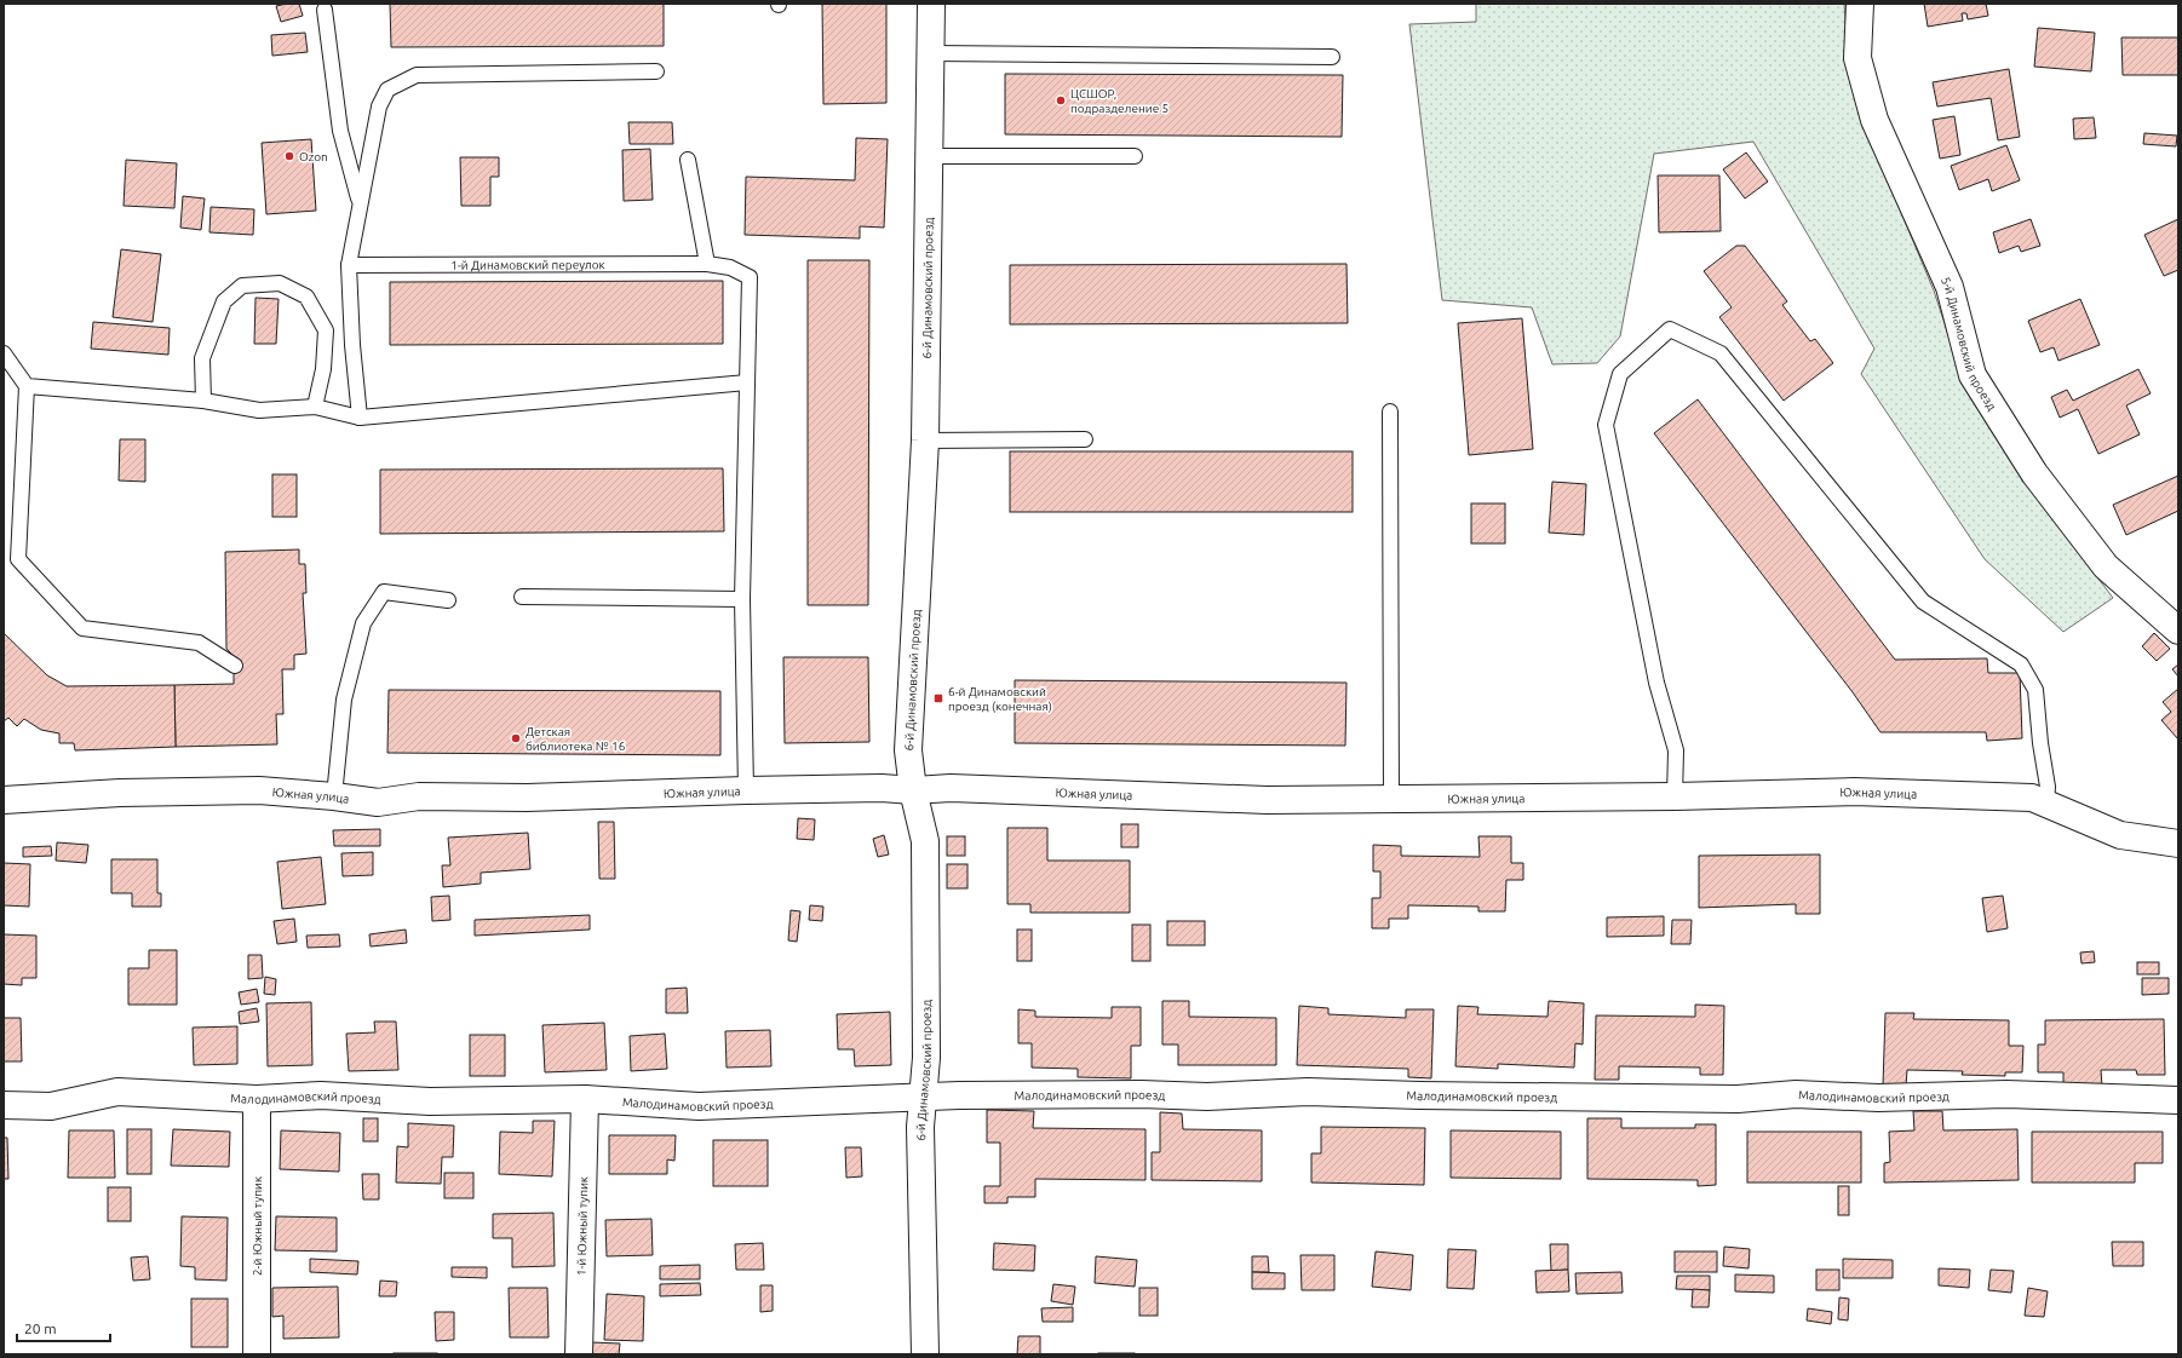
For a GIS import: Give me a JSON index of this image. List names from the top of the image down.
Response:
{
  "streets": {
    "street": [
      "6-й Динамовский проезд",
      "5-й Динамовский проезд",
      "Южная улица",
      "Малодинамовский проезд",
      "2-й Южный тупик",
      "1-й Южный тупик"
    ],
    "lane": ["1-й Динамовский переулок"]
  },
  "crossings": [
    ["6-й Динамовский проезд", "Южная улица"],
    ["6-й Динамовский проезд", "Малодинамовский проезд"],
    ["Малодинамовский проезд", "2-й Южный тупик"],
    ["Малодинамовский проезд", "1-й Южный тупик"]
  ],
  "places": {
    "other": ["ЦСШОР, подразделение 5", "Ozon", "Детская библиотека № 16"],
    "transit": ["6-й Динамовский проезд (конечная)"]
  },
  "scale_bar": "20 m"
}
